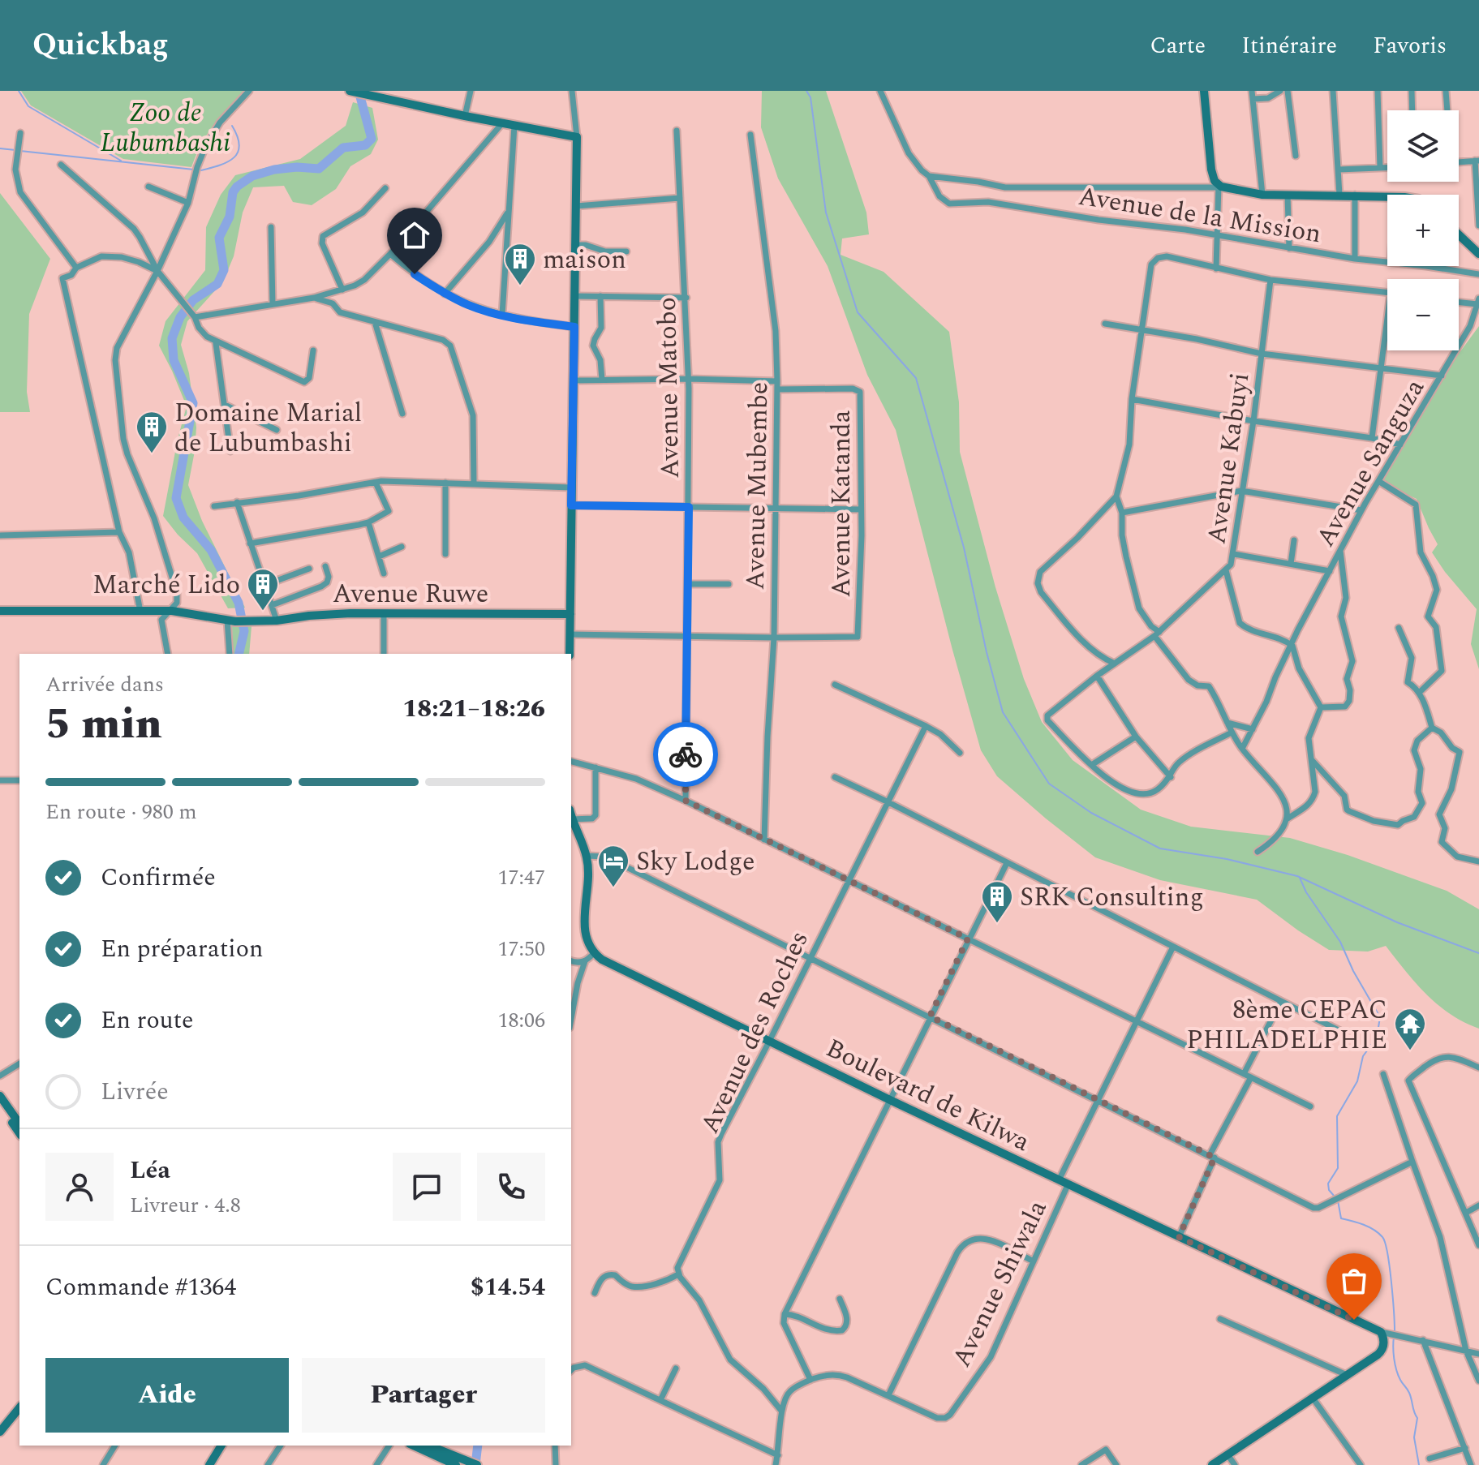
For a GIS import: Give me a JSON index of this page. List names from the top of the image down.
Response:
{
  "streets": {
    "street": [
      "Avenue de la Mission",
      "Avenue Matobo",
      "Avenue Kabuyi",
      "Avenue Sanguza",
      "Avenue Mubembe",
      "Avenue Katanda",
      "Avenue Ruwe",
      "Avenue des Roches",
      "Boulevard de Kilwa",
      "Avenue Shiwala"
    ]
  },
  "crossings": [
    ["Avenue Mubembe", "Avenue Katanda"],
    ["Avenue des Roches", "Boulevard de Kilwa"],
    ["Boulevard de Kilwa", "Avenue Shiwala"]
  ],
  "parks": ["Zoo de Lubumbashi"],
  "places": {
    "building": [
      "maison",
      "Domaine Marial de Lubumbashi",
      "Marché Lido",
      "SRK Consulting"
    ],
    "hotel": ["Sky Lodge"],
    "temple": ["8ème CEPAC PHILADELPHIE"]
  },
  "page": {
    "header": "Quickbag",
    "nav": ["Carte", "Itinéraire", "Favoris"],
    "map_buttons": ["+", "−"],
    "heading": ["5 min", "Arrivée dans", "18:21–18:26"],
    "panel": [
      "Léa",
      "Livreur · 4.8",
      "Commande #1364",
      "$14.54"
    ],
    "bar": "En route · 980 m",
    "list": [
      ["Confirmée", "17:47"],
      ["En préparation", "17:50"],
      ["En route", "18:06"],
      "Livrée"
    ],
    "buttons": ["Aide", "Partager"]
  }
}
